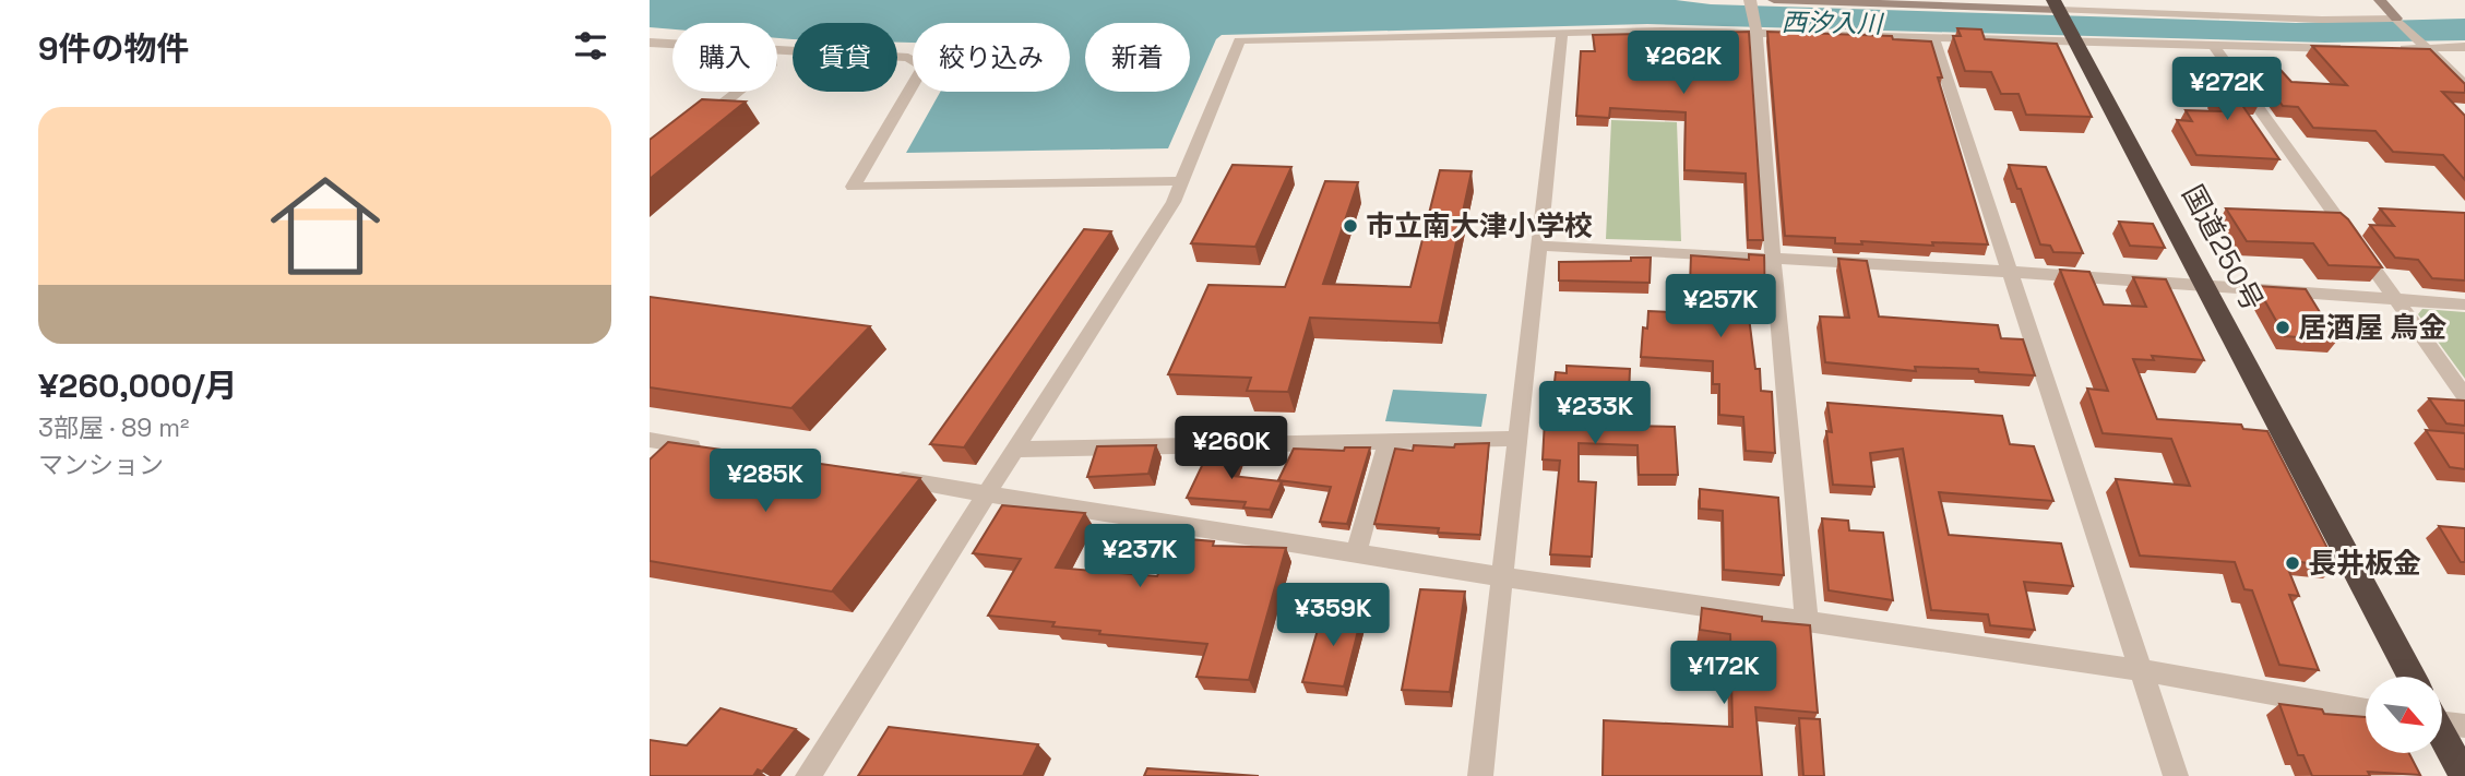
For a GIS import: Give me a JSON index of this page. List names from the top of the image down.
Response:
{
  "streets": {
    "highway": ["国道250号"]
  },
  "water": ["西汐入川"],
  "places": ["市立南大津小学校", "居酒屋 鳥金", "長井板金"],
  "north": "bottom right",
  "page": {
    "heading": "9件の物件",
    "chip": [
      "購入",
      "賃貸",
      "絞り込み",
      "新着"
    ],
    "price": [
      "¥262K",
      "¥272K",
      "¥257K",
      "¥233K",
      "¥260K",
      "¥285K",
      "¥237K",
      "¥359K",
      "¥172K"
    ],
    "list": [
      {
        "name": "¥260,000/月",
        "note": "3部屋 · 89 m² · マンション"
      }
    ]
  }
}
